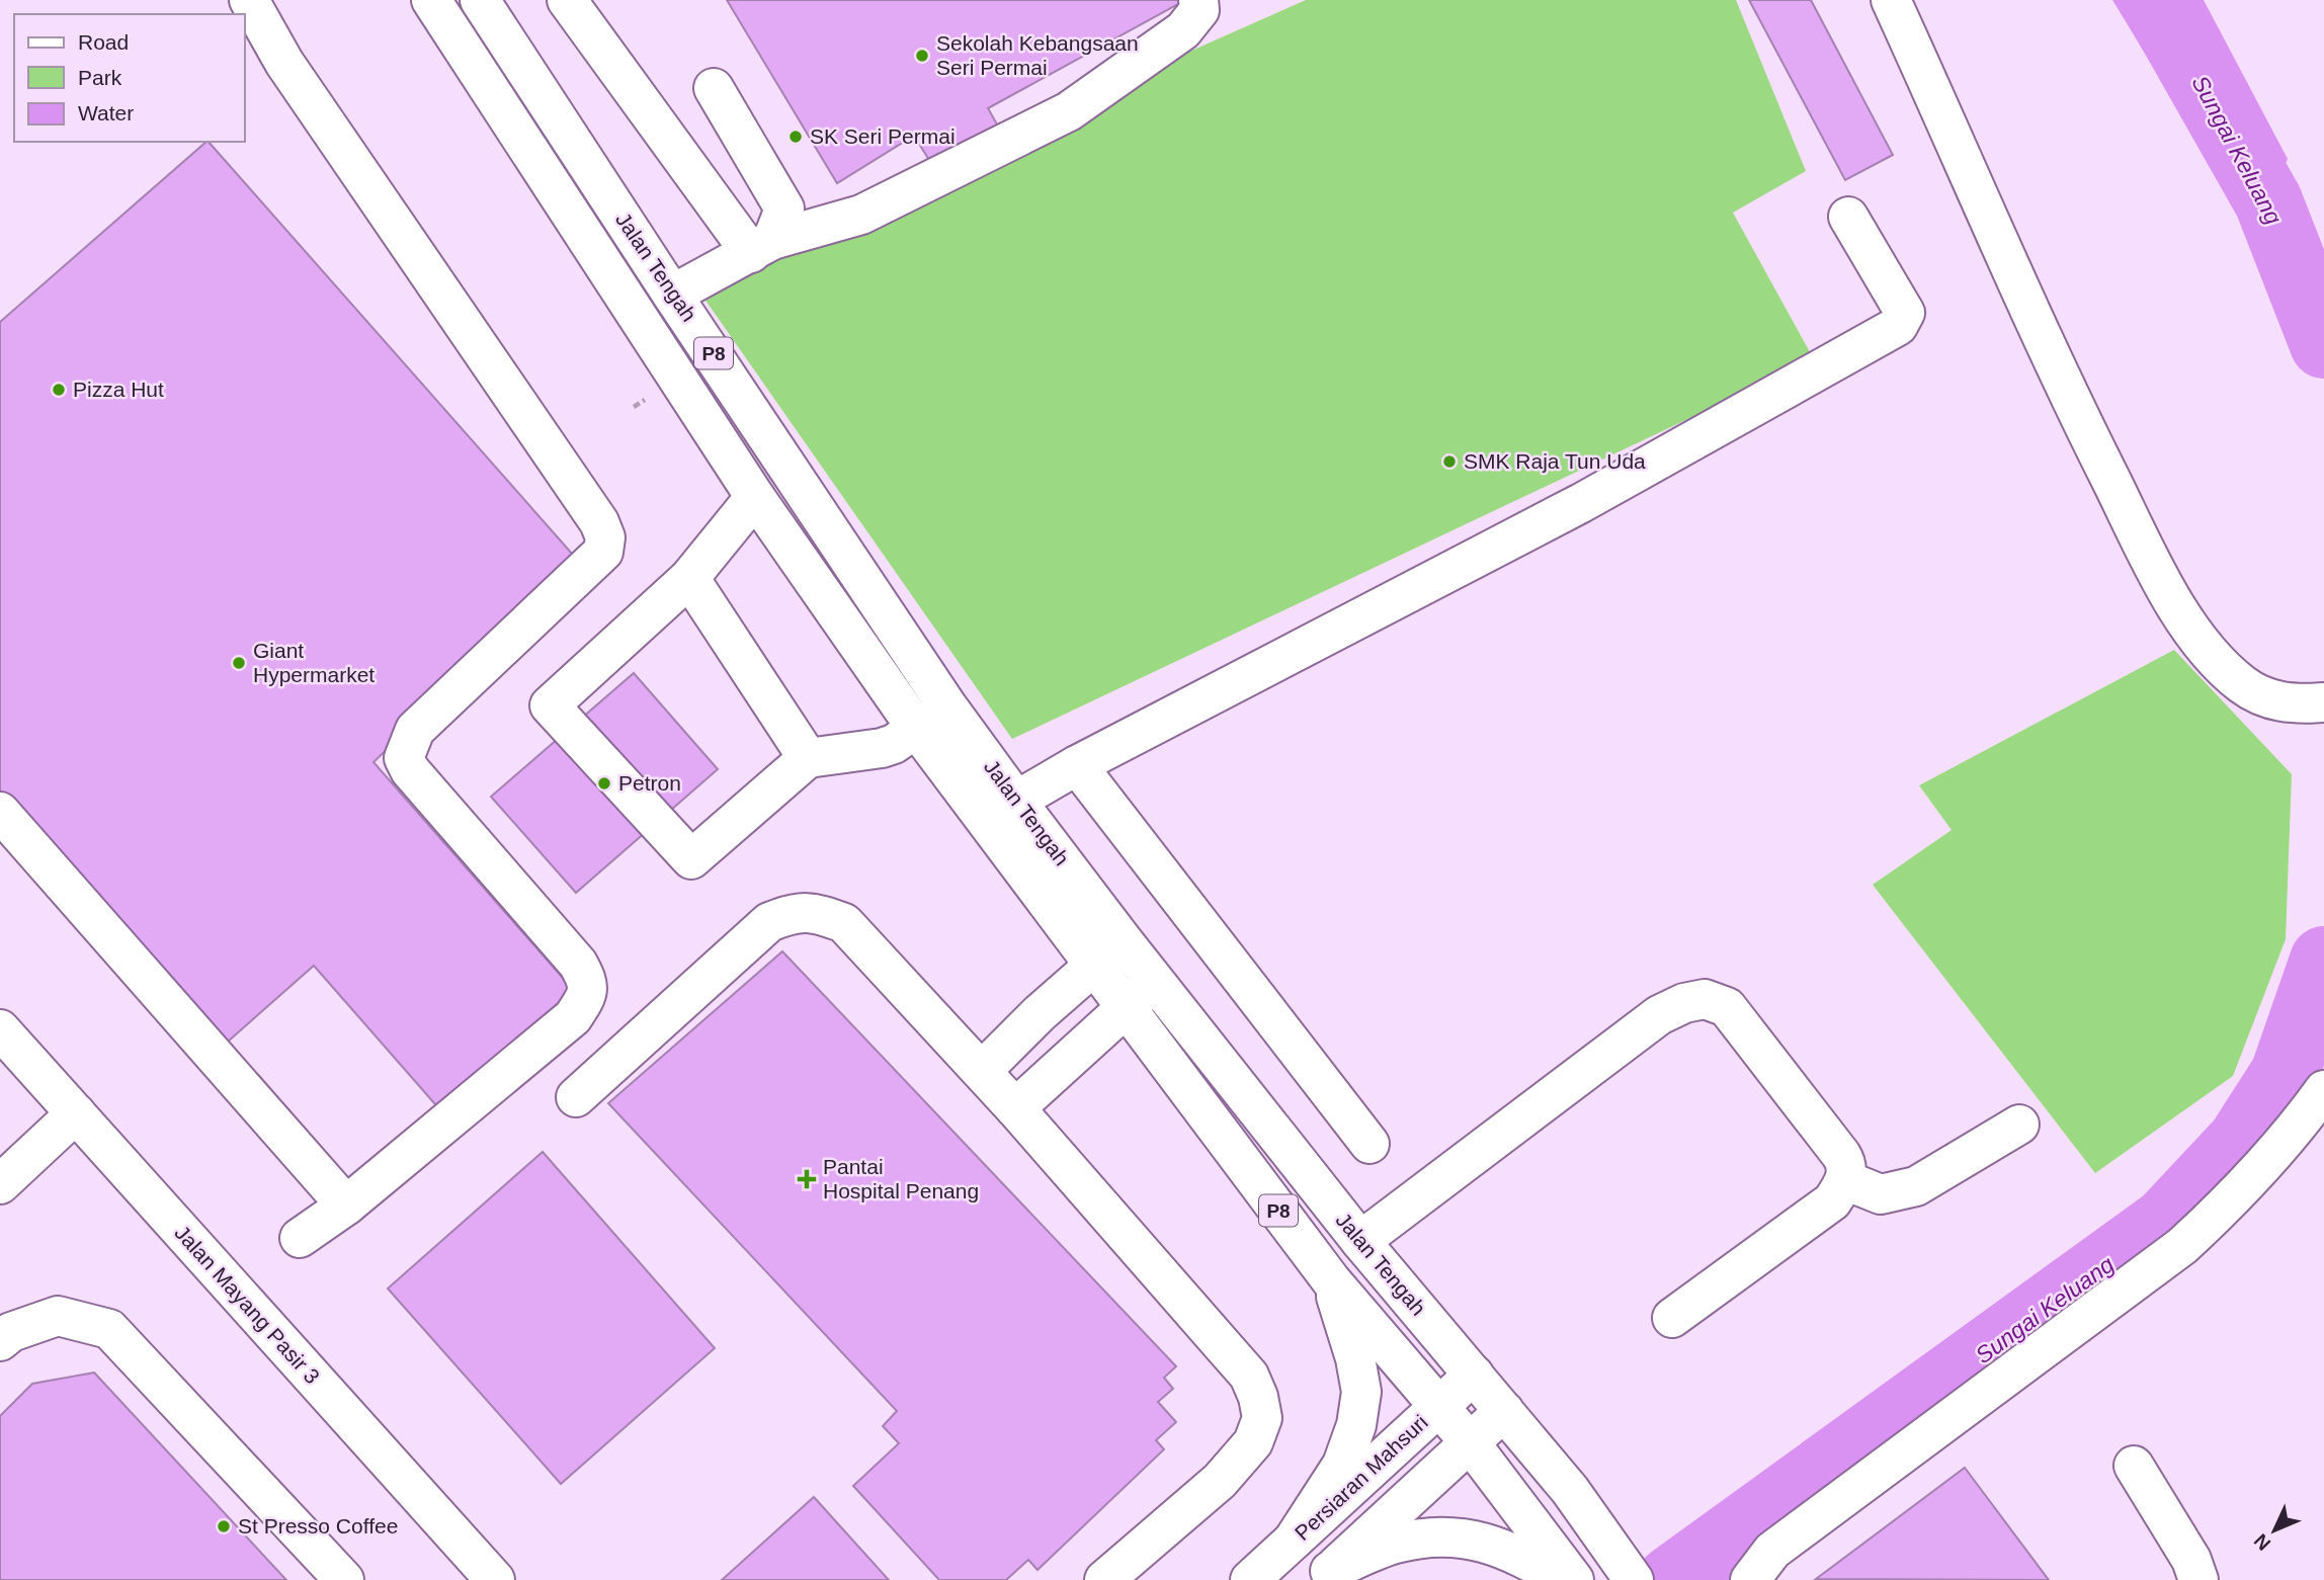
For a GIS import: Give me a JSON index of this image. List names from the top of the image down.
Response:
{
  "streets": {
    "main road": [
      "Jalan Tengah",
      "P8",
      "Jalan Mayang Pasir 3",
      "Persiaran Mahsuri"
    ]
  },
  "crossings": [
    ["Jalan Tengah", "Persiaran Mahsuri"]
  ],
  "water": ["Sungai Keluang"],
  "places": {
    "other": [
      "Sekolah Kebangsaan Seri Permai",
      "SK Seri Permai",
      "Pizza Hut",
      "SMK Raja Tun Uda",
      "Giant Hypermarket",
      "Petron",
      "St Presso Coffee"
    ],
    "health": ["Pantai Hospital Penang"]
  },
  "legend": ["Road", "Park", "Water"],
  "north": "bottom left"
}
